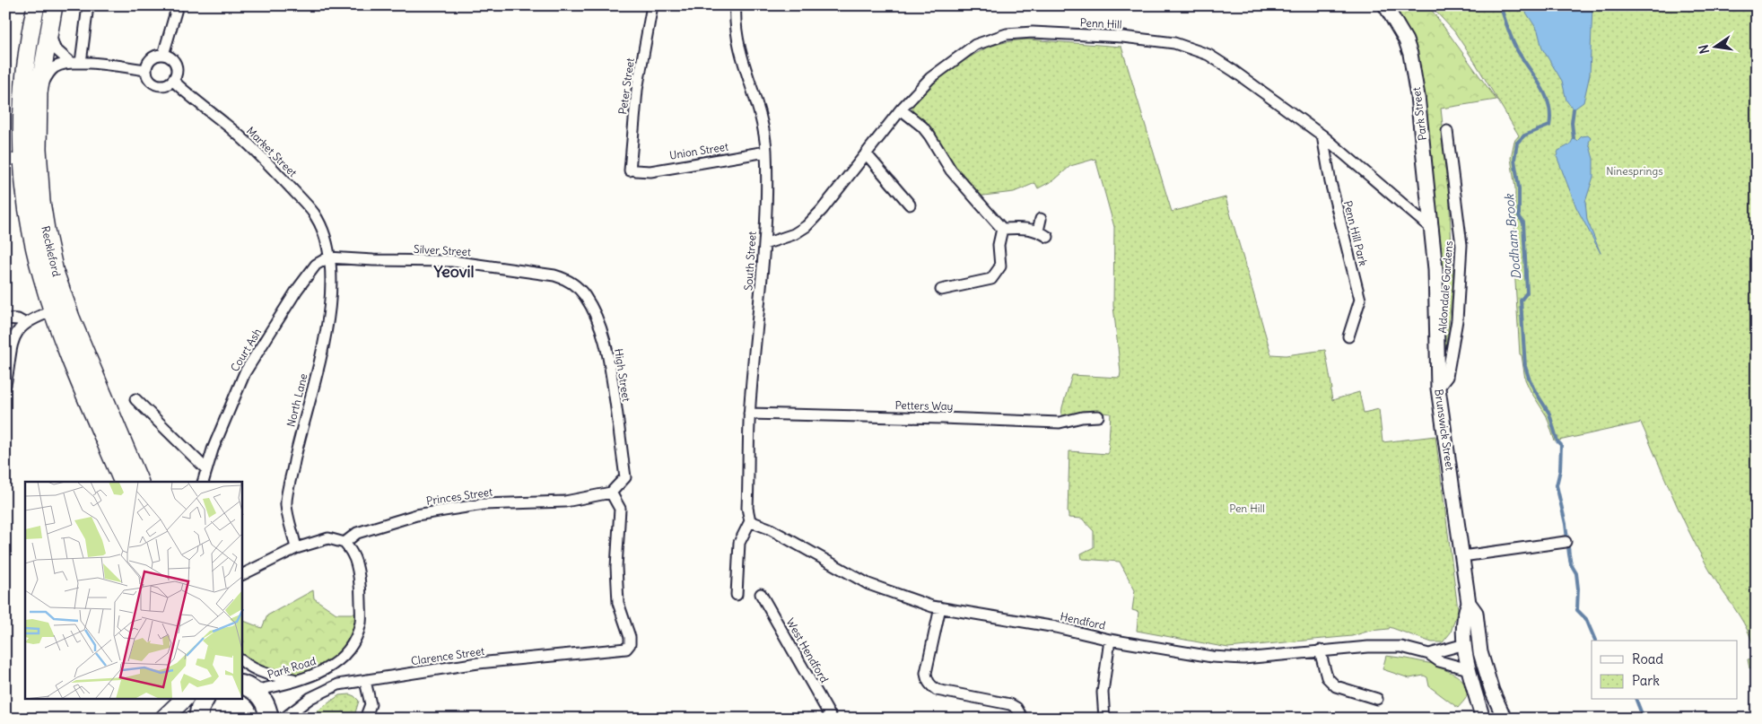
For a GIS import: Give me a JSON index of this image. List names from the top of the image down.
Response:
{
  "streets": {
    "main road": ["Reckleford"],
    "street": [
      "Penn Hill",
      "Peter Street",
      "Park Street",
      "Union Street",
      "Market Street",
      "Penn Hill Park",
      "Silver Street",
      "South Street",
      "Aldondale Gardens",
      "Court Ash",
      "High Street",
      "North Lane",
      "Petters Way",
      "Brunswick Street",
      "Princes Street",
      "Hendford",
      "West Hendford",
      "Clarence Street",
      "Park Road"
    ]
  },
  "crossings": [
    ["Penn Hill", "Park Street"],
    ["Penn Hill", "Penn Hill Park"],
    ["Penn Hill", "South Street"],
    ["Penn Hill", "Brunswick Street"],
    ["Peter Street", "Union Street"],
    ["Park Street", "Brunswick Street"],
    ["Union Street", "South Street"],
    ["Market Street", "Silver Street"],
    ["Market Street", "Court Ash"],
    ["Market Street", "North Lane"],
    ["Silver Street", "Court Ash"],
    ["Silver Street", "High Street"],
    ["Silver Street", "North Lane"],
    ["South Street", "Petters Way"],
    ["South Street", "Hendford"],
    ["Aldondale Gardens", "Brunswick Street"],
    ["Court Ash", "North Lane"],
    ["High Street", "Princes Street"],
    ["High Street", "Clarence Street"],
    ["Brunswick Street", "Hendford"],
    ["Princes Street", "Clarence Street"],
    ["Princes Street", "Park Road"]
  ],
  "districts": ["Yeovil"],
  "water": ["Dodham Brook"],
  "parks": ["Ninesprings", "Pen Hill"],
  "legend": ["Road", "Park"],
  "north": "left"
}
